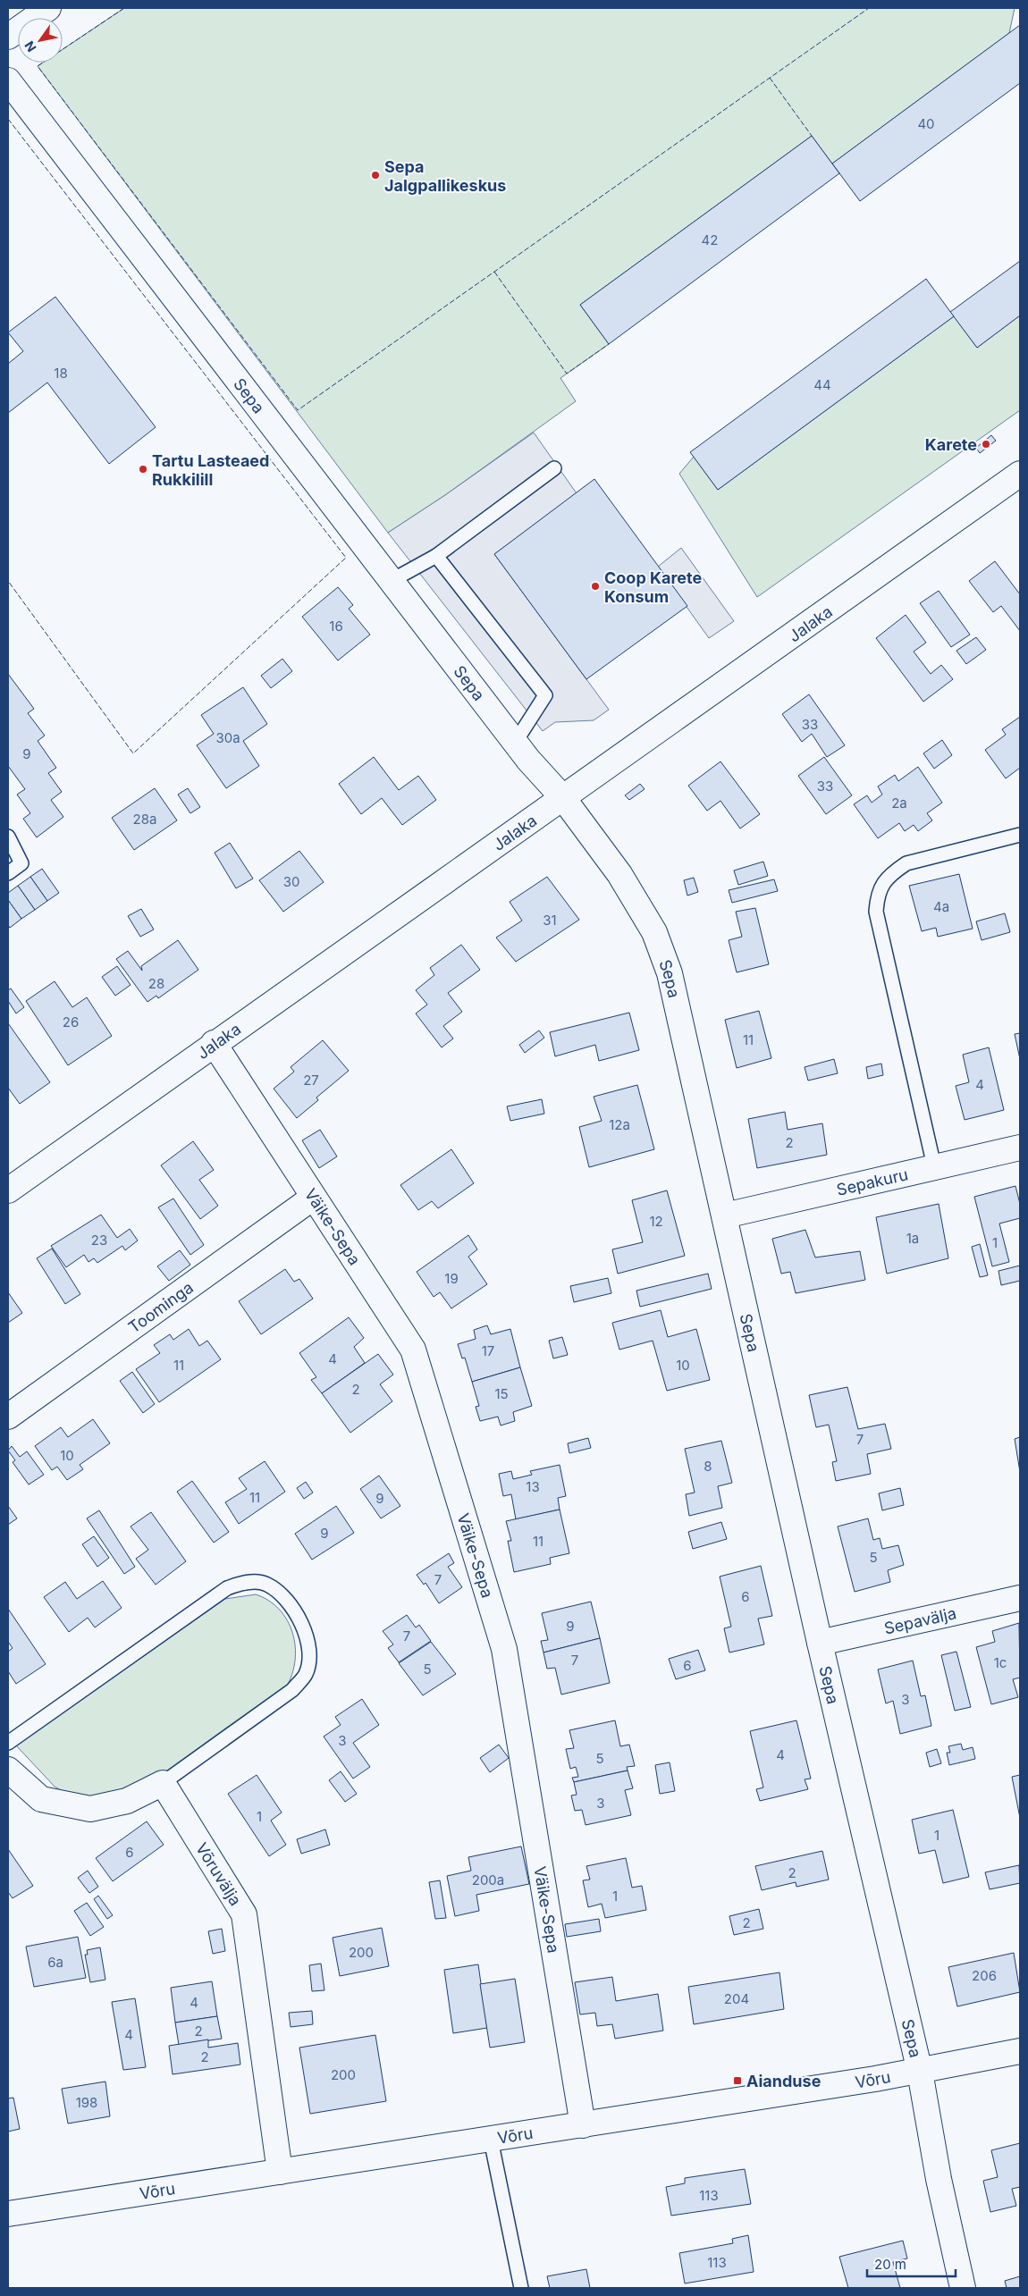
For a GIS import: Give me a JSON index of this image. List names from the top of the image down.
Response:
{
  "streets": {
    "street": [
      "Sepa",
      "Jalaka",
      "Sepakuru",
      "Väike-Sepa",
      "Toominga",
      "Sepavälja",
      "Võruvälja",
      "Võru"
    ]
  },
  "crossings": [
    ["Sepa", "Jalaka"],
    ["Sepa", "Sepakuru"],
    ["Sepa", "Sepavälja"],
    ["Sepa", "Võru"],
    ["Jalaka", "Väike-Sepa"],
    ["Väike-Sepa", "Toominga"],
    ["Väike-Sepa", "Võru"],
    ["Võruvälja", "Võru"]
  ],
  "places": {
    "other": [
      "Sepa Jalgpallikeskus",
      "Karete",
      "Tartu Lasteaed Rukkilill",
      "Coop Karete Konsum"
    ],
    "transit": ["Aianduse"]
  },
  "house_numbers": [
    "40",
    "42",
    "18",
    "44",
    "16",
    "33",
    "30a",
    "9",
    "33",
    "2a",
    "28a",
    "30",
    "4a",
    "31",
    "28",
    "26",
    "11",
    "27",
    "4",
    "12a",
    "2",
    "12",
    "1a",
    "23",
    "1",
    "19",
    "17",
    "4",
    "11",
    "10",
    "2",
    "15",
    "7",
    "10",
    "8",
    "13",
    "11",
    "9",
    "9",
    "11",
    "5",
    "7",
    "6",
    "9",
    "7",
    "7",
    "1c",
    "6",
    "5",
    "3",
    "3",
    "4",
    "5",
    "3",
    "1",
    "1",
    "6",
    "2",
    "200a",
    "1",
    "2",
    "200",
    "6a",
    "206",
    "204",
    "4",
    "2",
    "4",
    "2",
    "200",
    "198",
    "113",
    "113"
  ],
  "scale_bar": "20 m",
  "north": "bottom left"
}
